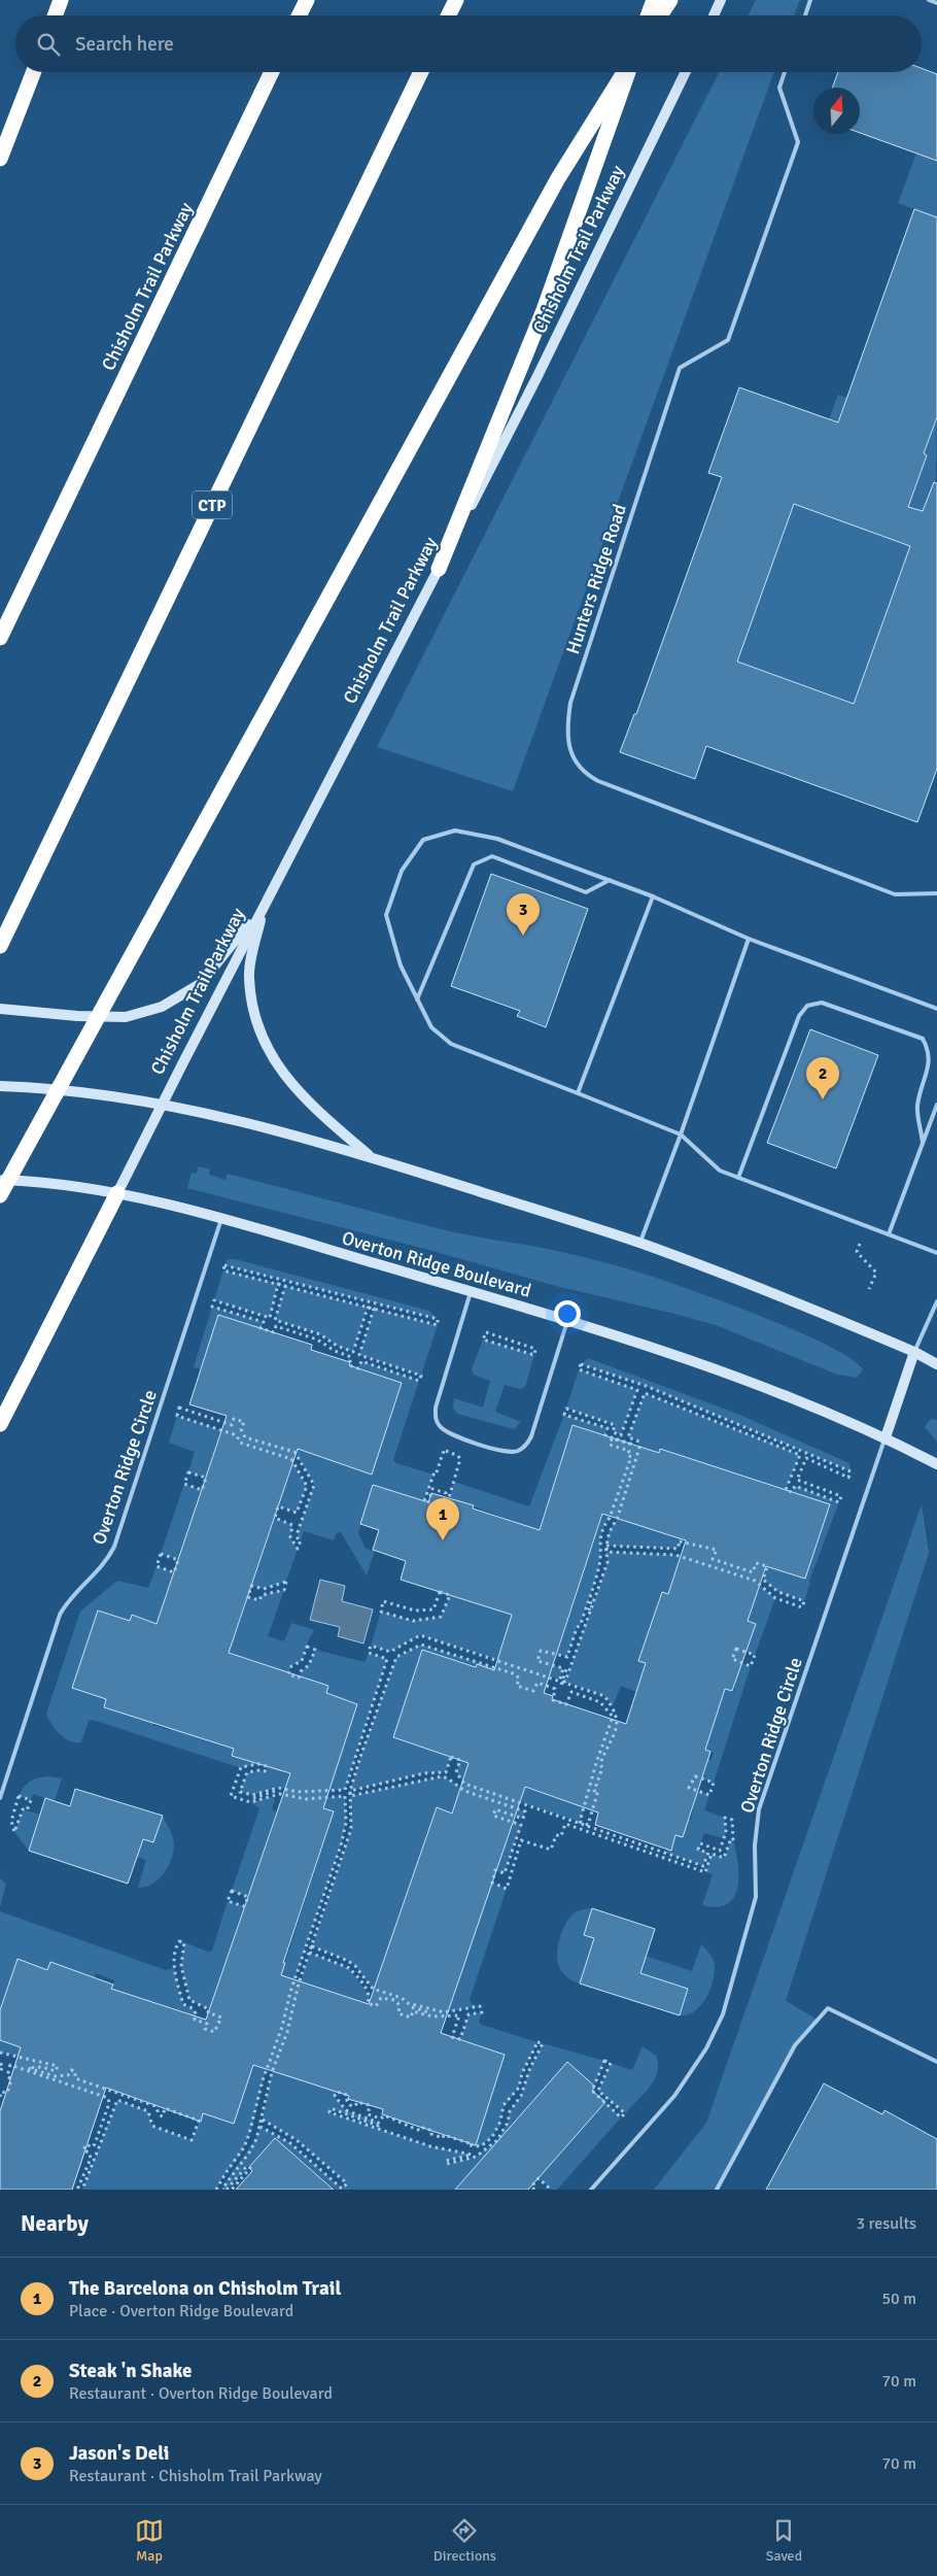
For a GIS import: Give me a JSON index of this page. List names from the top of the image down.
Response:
{
  "streets": {
    "highway": ["Chisholm Trail Parkway", "CTP"],
    "street": ["Overton Ridge Boulevard"],
    "lane": ["Hunters Ridge Road", "Overton Ridge Circle"]
  },
  "crossings": [
    ["Chisholm Trail Parkway", "Overton Ridge Boulevard"],
    ["Overton Ridge Boulevard", "Overton Ridge Circle"]
  ],
  "north": "top",
  "page": {
    "search": "Search here",
    "pins": ["3", "2", "1"],
    "heading": ["Nearby", "3 results"],
    "list": [
      {
        "mark": "1",
        "name": "The Barcelona on Chisholm Trail",
        "note": "Place · Overton Ridge Boulevard",
        "value": "50 m"
      },
      {
        "mark": "2",
        "name": "Steak 'n Shake",
        "note": "Restaurant · Overton Ridge Boulevard",
        "value": "70 m"
      },
      {
        "mark": "3",
        "name": "Jason's Deli",
        "note": "Restaurant · Chisholm Trail Parkway",
        "value": "70 m"
      }
    ],
    "nav": ["Map", "Directions", "Saved"]
  }
}
